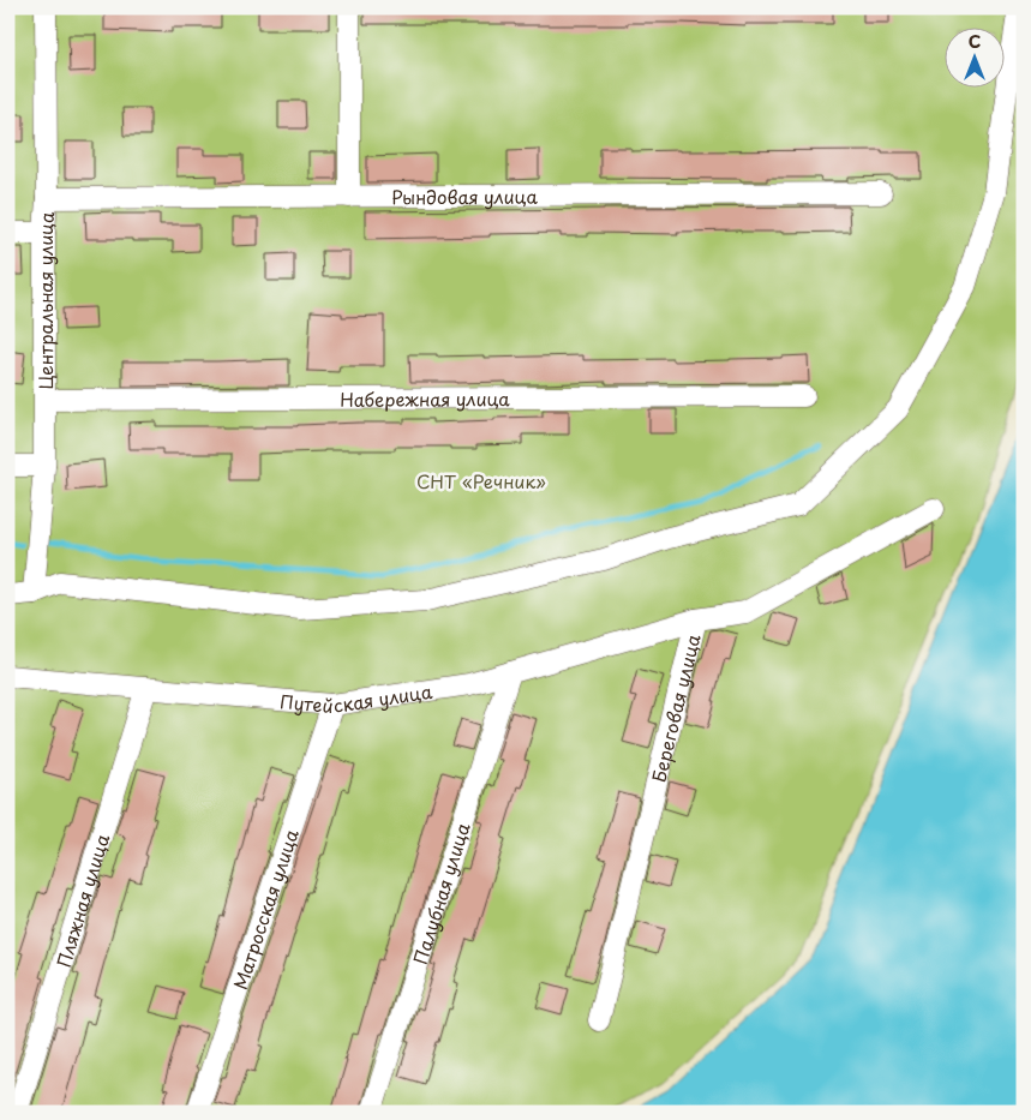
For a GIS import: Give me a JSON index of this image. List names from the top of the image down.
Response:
{
  "streets": {
    "street": [
      "Рындовая улица",
      "Центральная улица",
      "Набережная улица",
      "Путейская улица",
      "Береговая улица",
      "Палубная улица",
      "Пляжная улица",
      "Матросская улица"
    ]
  },
  "crossings": [
    ["Рындовая улица", "Центральная улица"],
    ["Центральная улица", "Набережная улица"],
    ["Путейская улица", "Береговая улица"],
    ["Путейская улица", "Палубная улица"],
    ["Путейская улица", "Пляжная улица"],
    ["Путейская улица", "Матросская улица"]
  ],
  "parks": ["СНТ «Речник»"],
  "north": "top"
}
